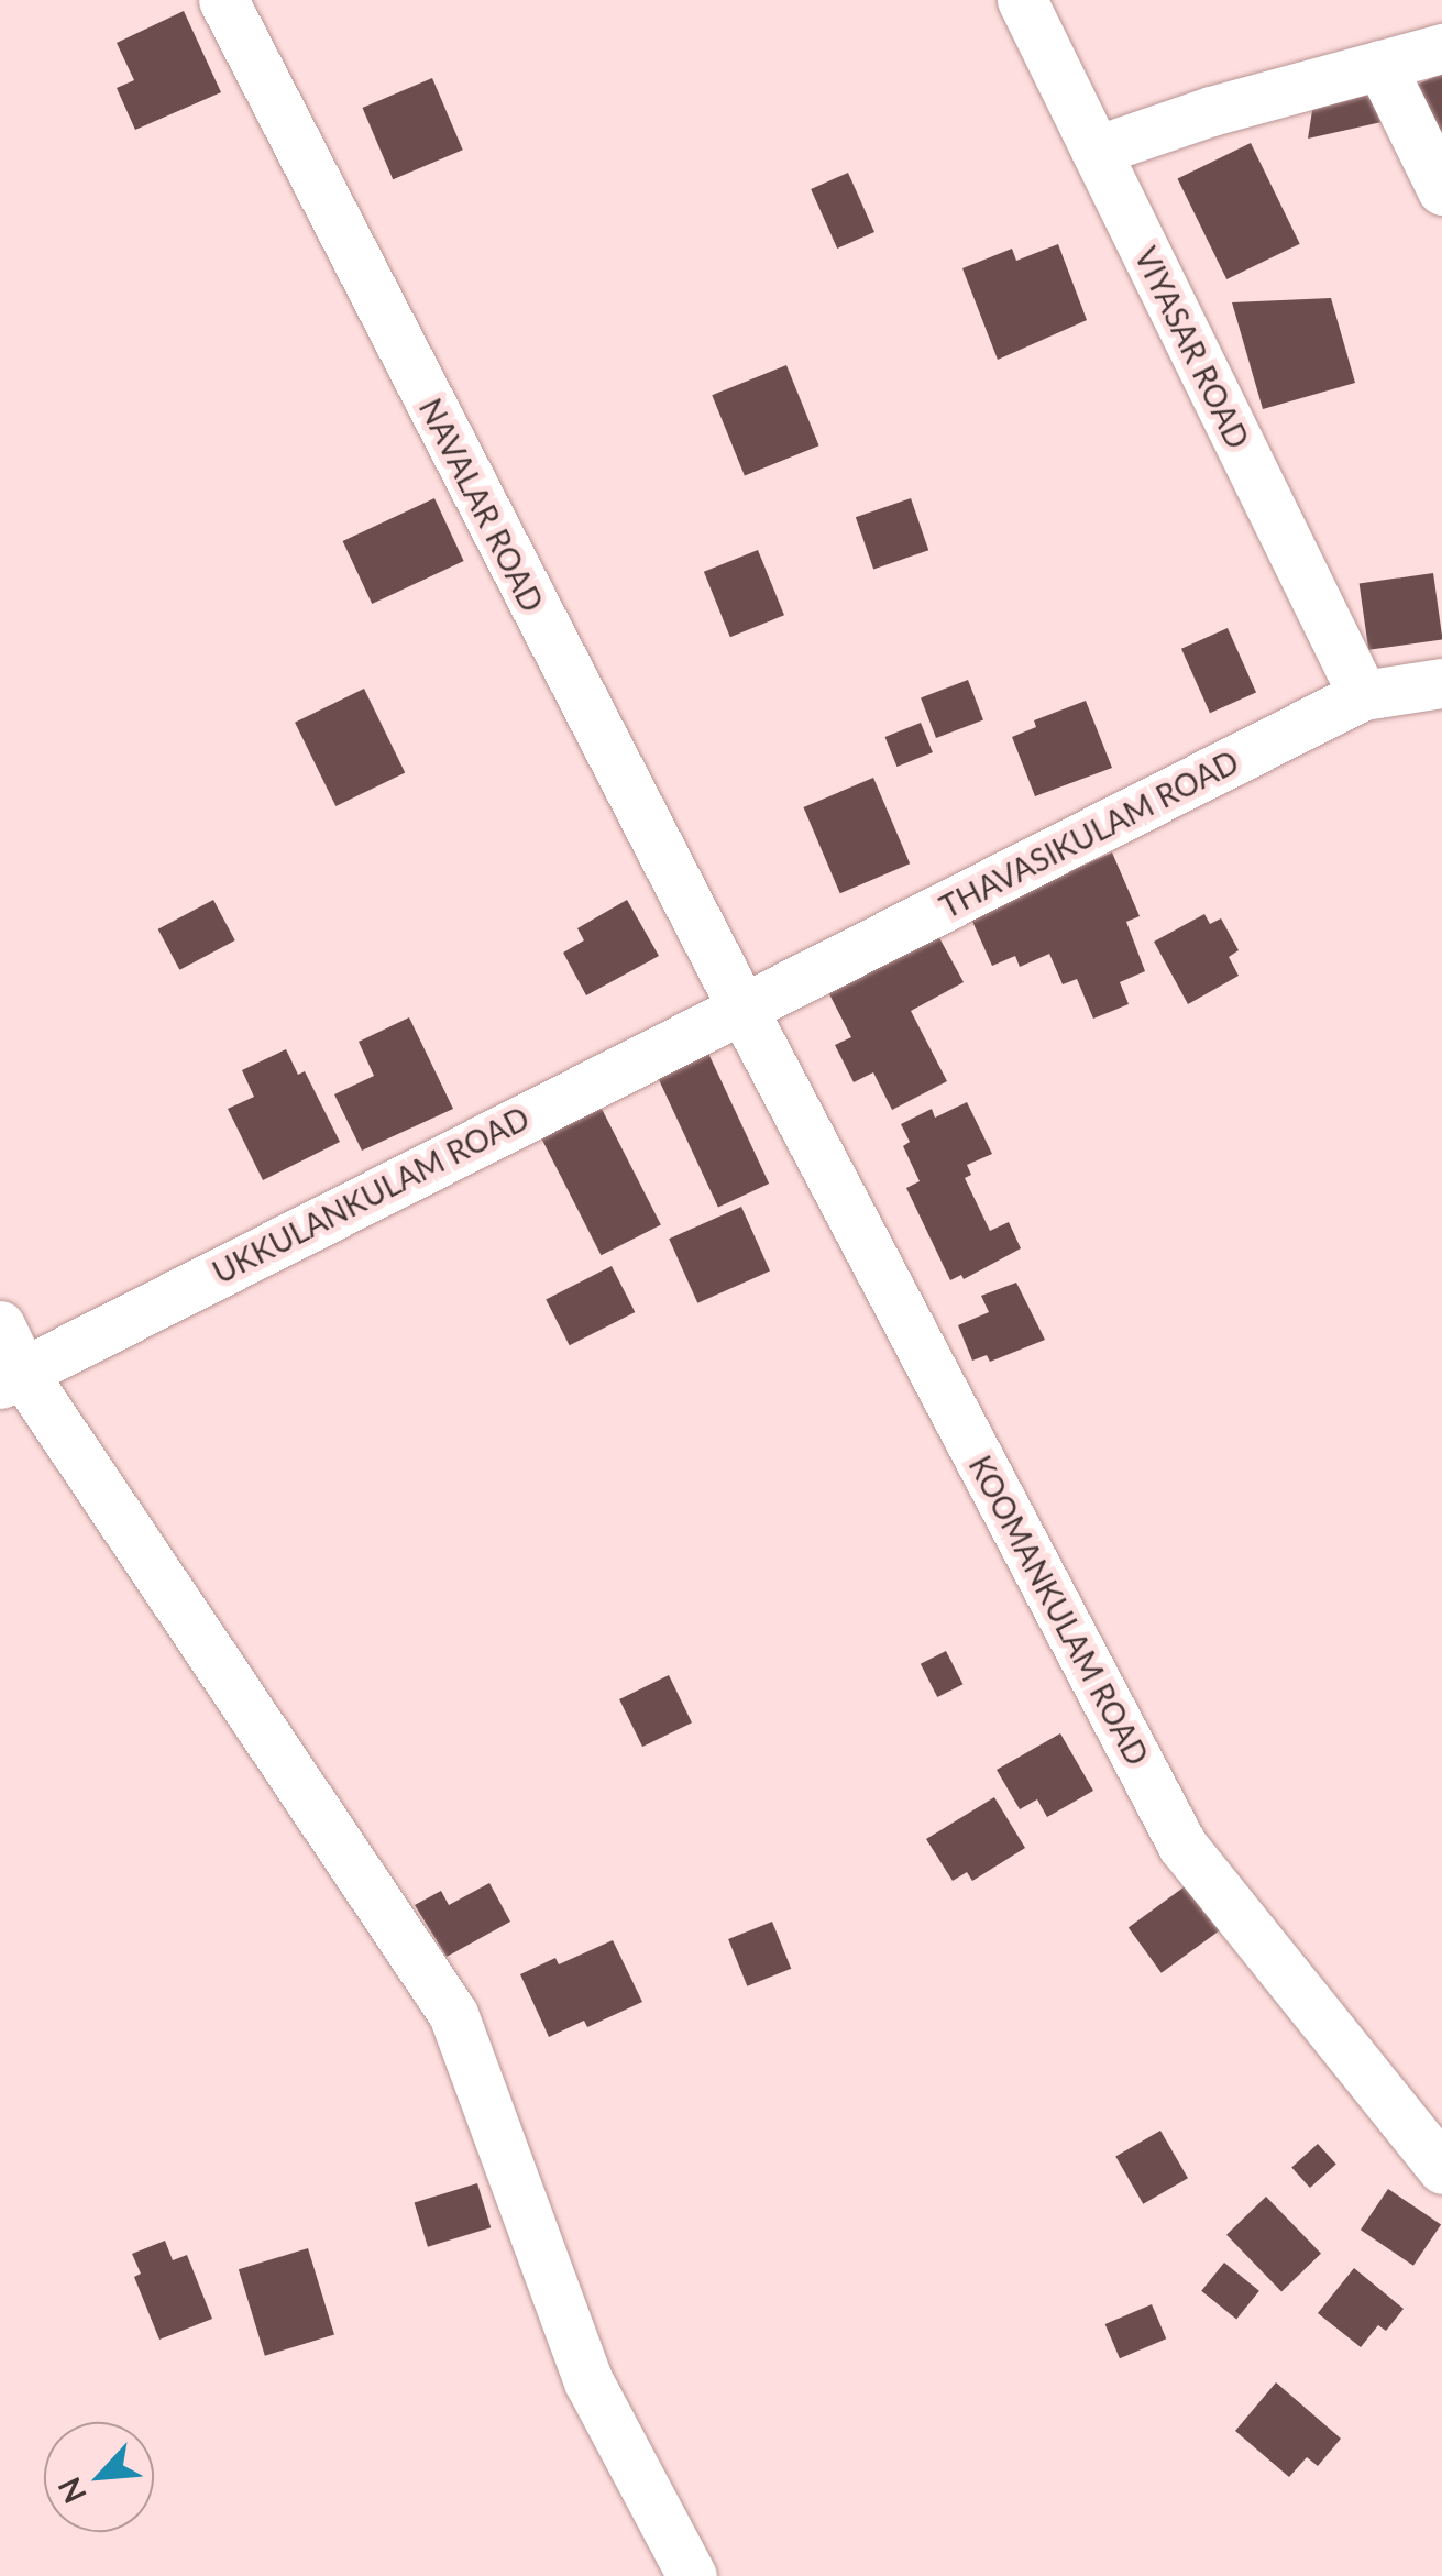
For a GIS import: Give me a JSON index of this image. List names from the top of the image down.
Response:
{
  "streets": {
    "street": [
      "VIYASAR ROAD",
      "NAVALAR ROAD",
      "THAVASIKULAM ROAD",
      "UKKULANKULAM ROAD",
      "KOOMANKULAM ROAD"
    ]
  },
  "crossings": [
    ["VIYASAR ROAD", "THAVASIKULAM ROAD"],
    ["NAVALAR ROAD", "THAVASIKULAM ROAD"],
    ["NAVALAR ROAD", "UKKULANKULAM ROAD"],
    ["NAVALAR ROAD", "KOOMANKULAM ROAD"],
    ["THAVASIKULAM ROAD", "UKKULANKULAM ROAD"],
    ["THAVASIKULAM ROAD", "KOOMANKULAM ROAD"],
    ["UKKULANKULAM ROAD", "KOOMANKULAM ROAD"]
  ],
  "north": "bottom left"
}
